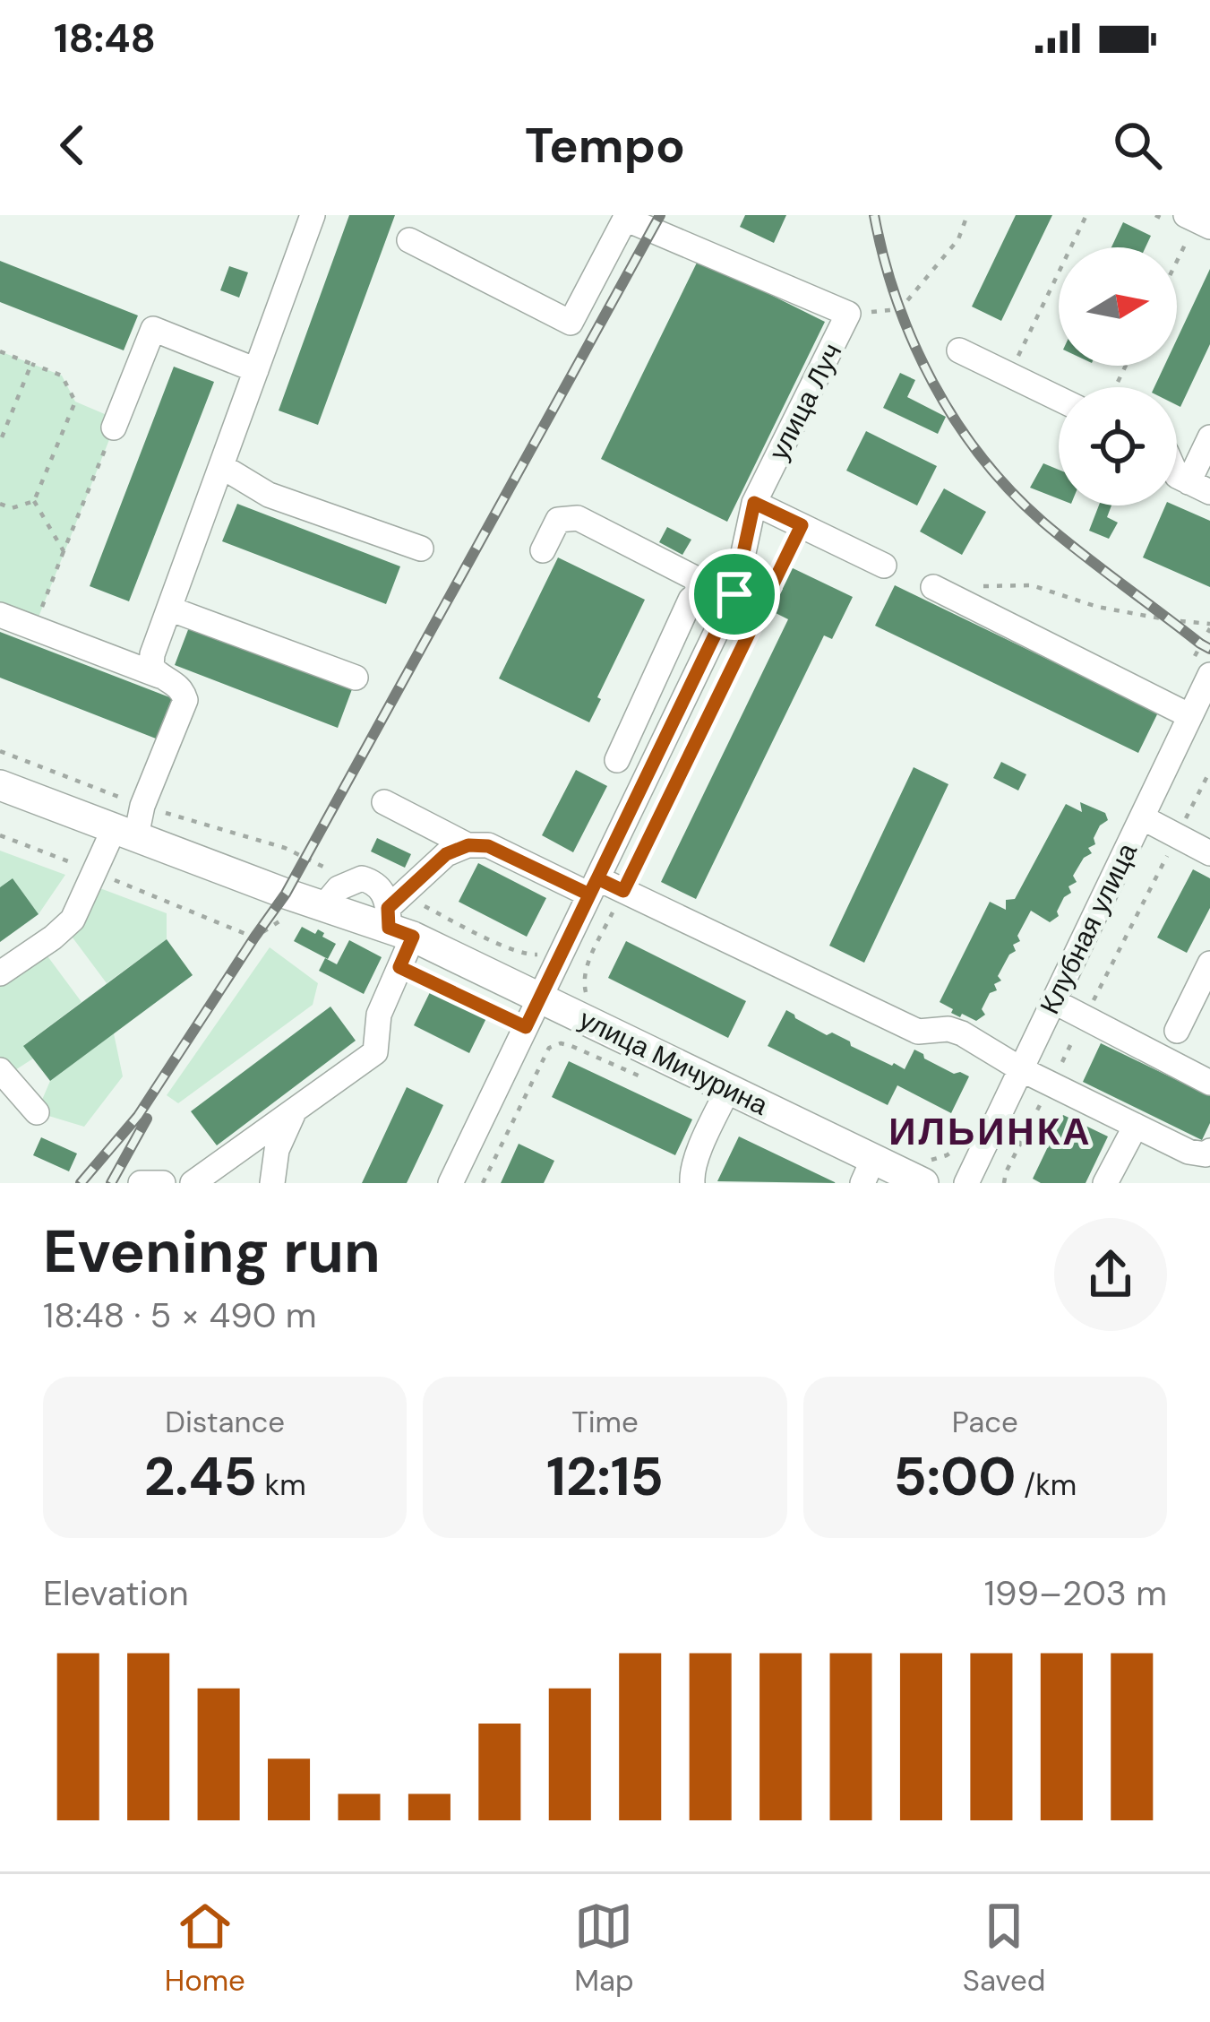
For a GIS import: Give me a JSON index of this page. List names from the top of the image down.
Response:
{
  "streets": {
    "main road": ["улица Мичурина"],
    "street": ["улица Луч", "Клубная улица"]
  },
  "crossings": [
    ["улица Луч", "улица Мичурина"]
  ],
  "districts": ["ИЛЬИНКА"],
  "north": "right",
  "page": {
    "status": "18:48",
    "header": "Tempo",
    "heading": ["Evening run", "18:48 · 5 × 490 m"],
    "stats": [
      ["Distance", "2.45 km"],
      ["Time", "12:15"],
      ["Pace", "5:00 /km"]
    ],
    "chart": ["Elevation", "199–203 m"],
    "tabs": ["Home", "Map", "Saved"]
  }
}
